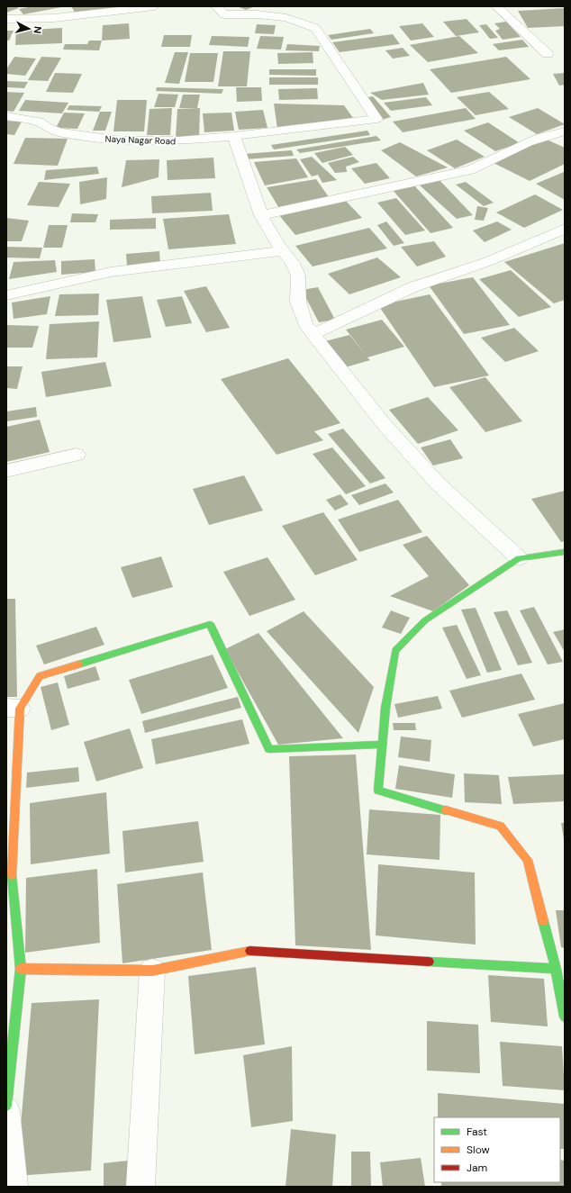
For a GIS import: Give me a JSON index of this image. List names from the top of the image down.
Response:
{
  "streets": {
    "street": ["Naya Nagar Road"]
  },
  "legend": ["Fast", "Slow", "Jam"],
  "north": "right"
}
